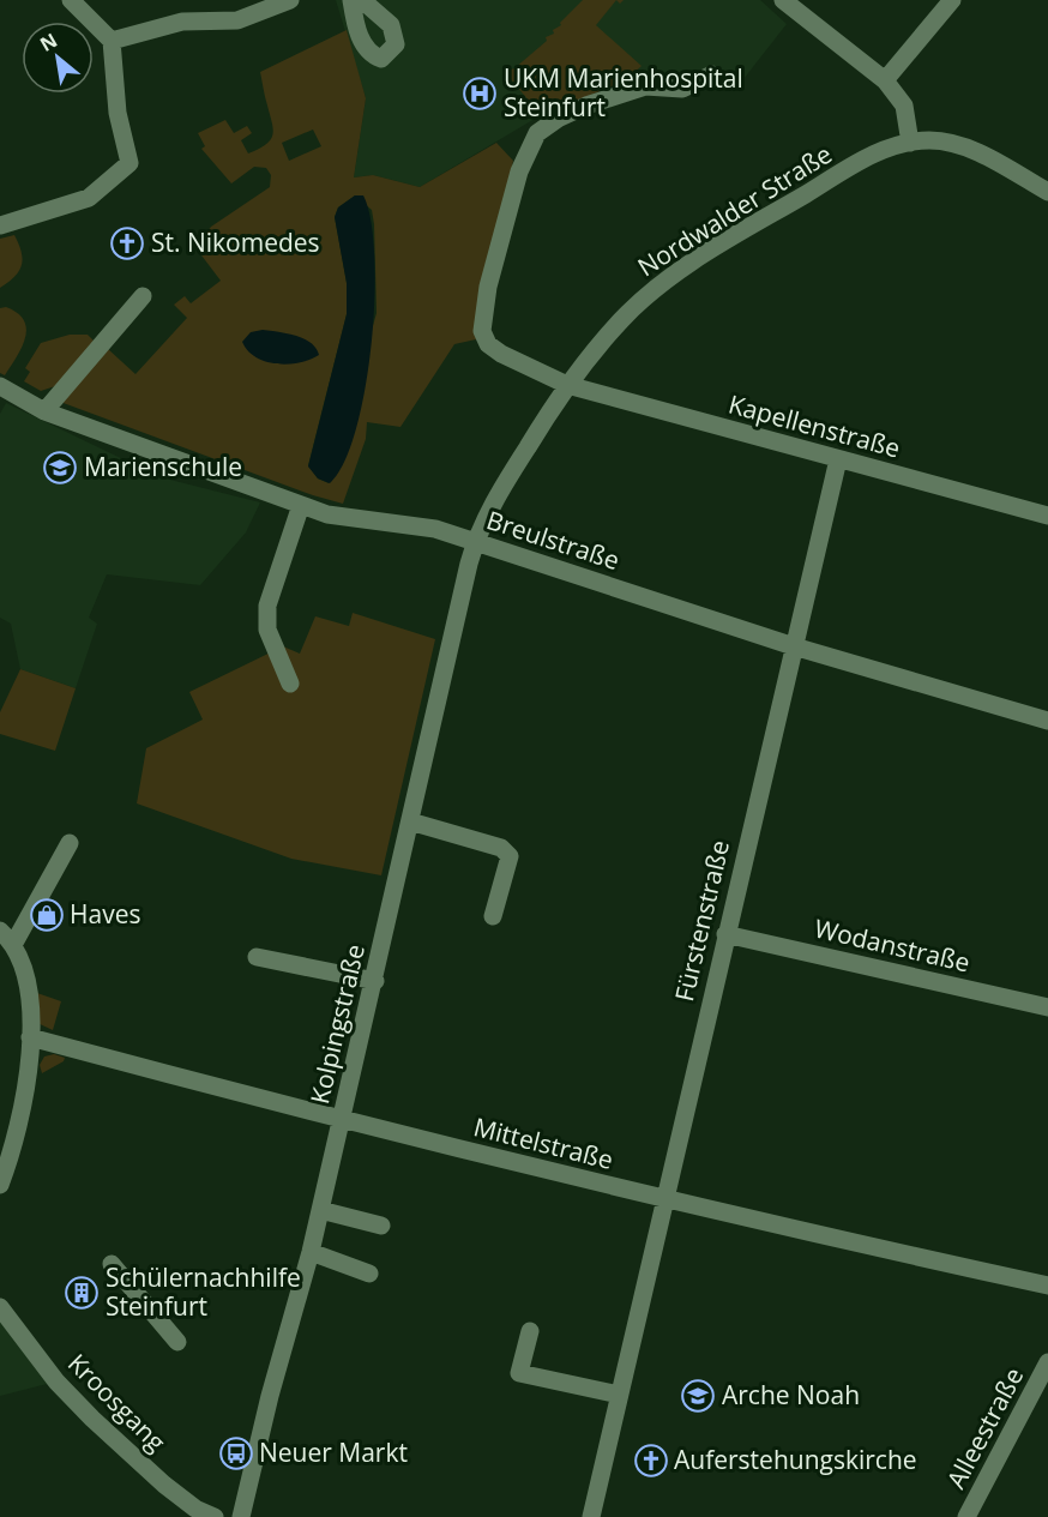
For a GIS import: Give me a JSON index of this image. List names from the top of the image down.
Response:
{
  "streets": {
    "street": [
      "Nordwalder Straße",
      "Kapellenstraße",
      "Breulstraße",
      "Fürstenstraße",
      "Wodanstraße",
      "Kolpingstraße",
      "Mittelstraße",
      "Kroosgang",
      "Alleestraße"
    ]
  },
  "crossings": [
    ["Nordwalder Straße", "Kapellenstraße"],
    ["Nordwalder Straße", "Breulstraße"],
    ["Nordwalder Straße", "Kolpingstraße"],
    ["Kapellenstraße", "Fürstenstraße"],
    ["Breulstraße", "Fürstenstraße"],
    ["Breulstraße", "Kolpingstraße"],
    ["Fürstenstraße", "Wodanstraße"],
    ["Fürstenstraße", "Mittelstraße"],
    ["Kolpingstraße", "Mittelstraße"]
  ],
  "places": {
    "hospital": ["UKM Marienhospital Steinfurt"],
    "church": ["St. Nikomedes", "Auferstehungskirche"],
    "school or university": ["Marienschule", "Arche Noah"],
    "shop": ["Haves"],
    "building": ["Schülernachhilfe Steinfurt"],
    "bus stop": ["Neuer Markt"]
  },
  "north": "top left"
}
